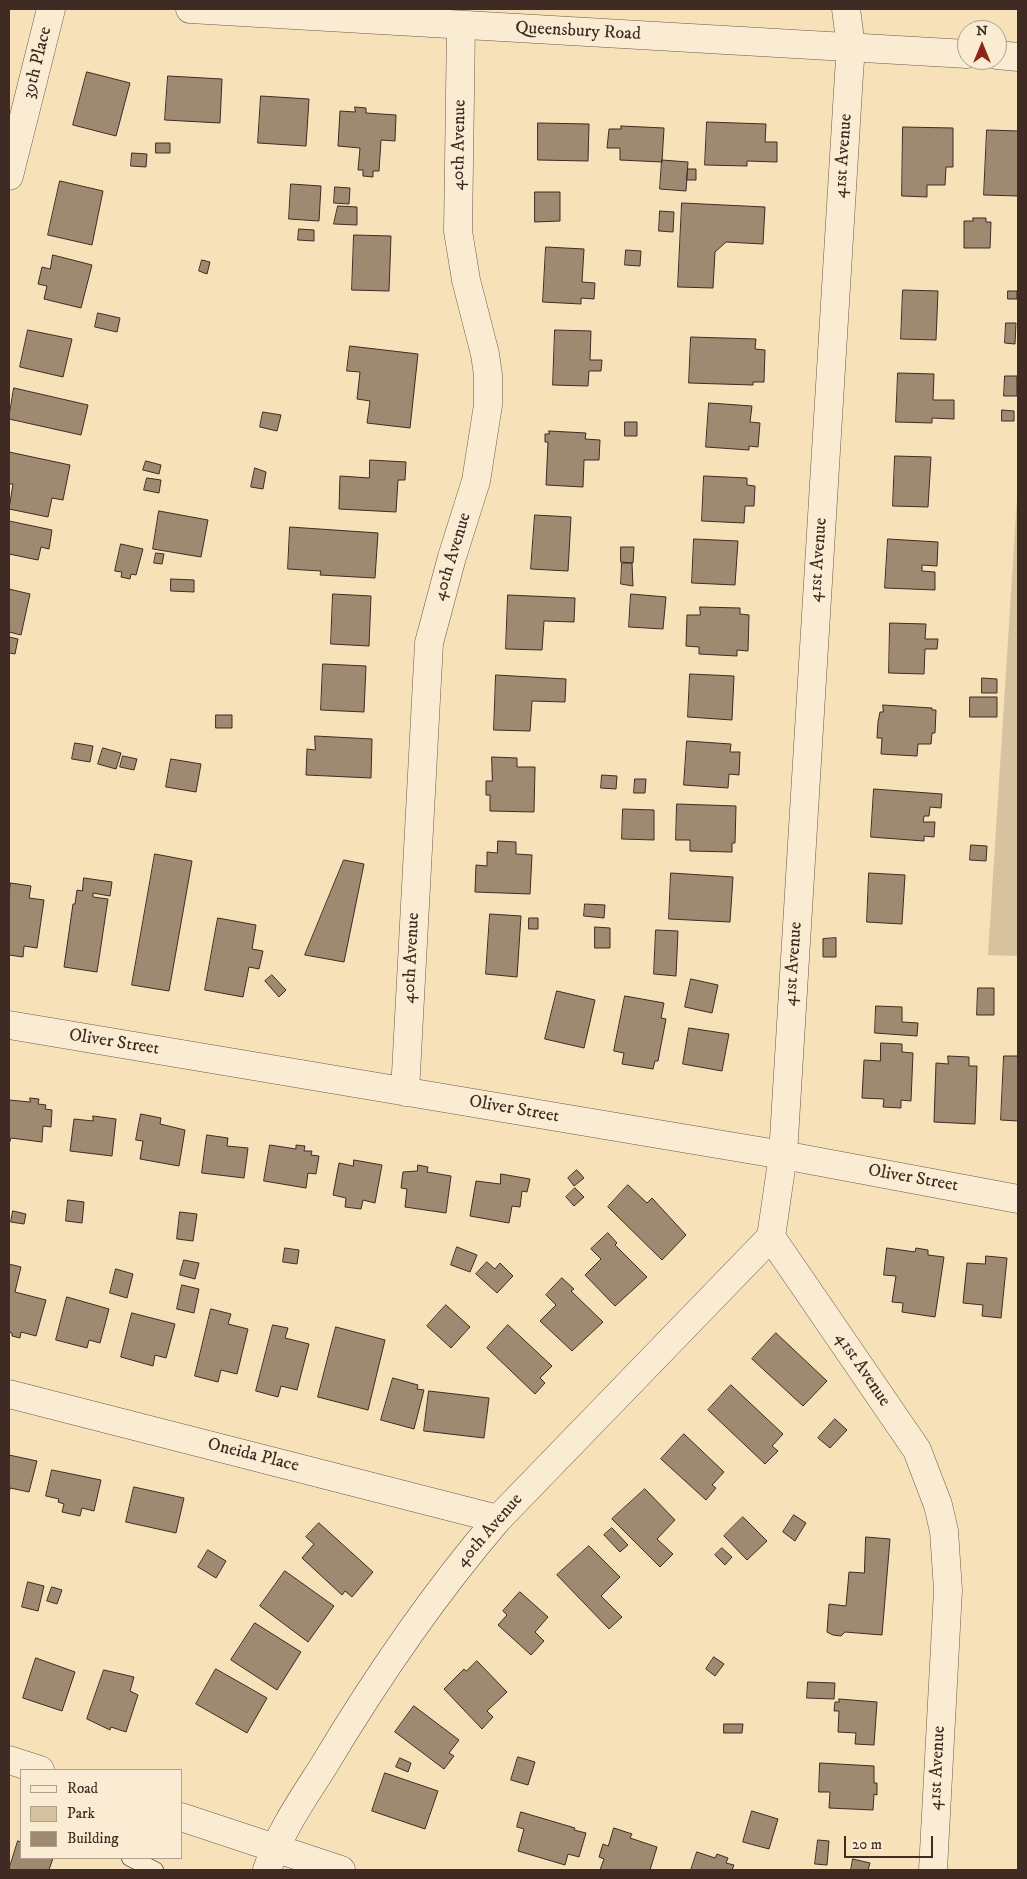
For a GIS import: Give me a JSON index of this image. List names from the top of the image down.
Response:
{
  "streets": {
    "street": [
      "Queensbury Road",
      "39th Place",
      "40th Avenue",
      "41st Avenue",
      "Oliver Street",
      "Oneida Place"
    ]
  },
  "crossings": [
    ["Queensbury Road", "40th Avenue"],
    ["Queensbury Road", "41st Avenue"],
    ["40th Avenue", "41st Avenue"],
    ["40th Avenue", "Oliver Street"],
    ["40th Avenue", "Oneida Place"],
    ["41st Avenue", "Oliver Street"]
  ],
  "legend": ["Road", "Park", "Building"],
  "scale_bar": "20 m",
  "north": "top"
}
